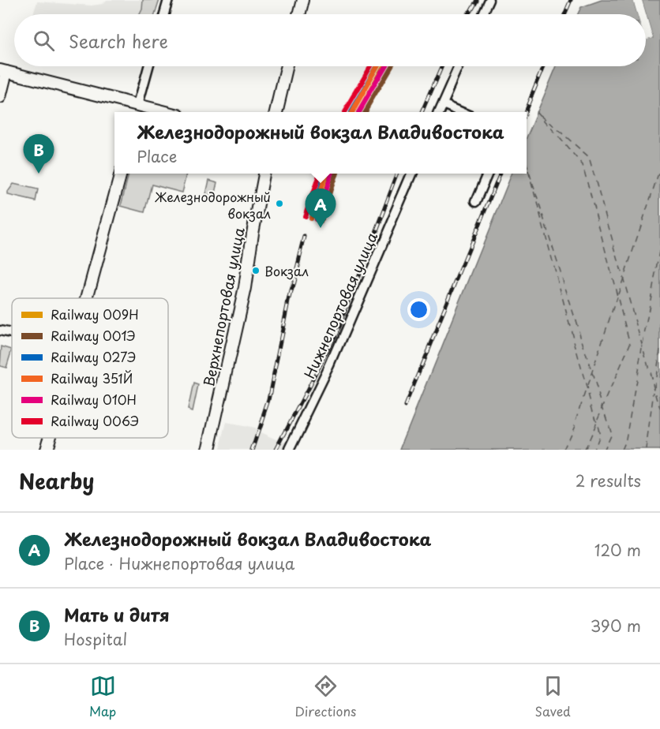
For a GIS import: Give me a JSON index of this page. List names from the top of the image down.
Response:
{
  "streets": {
    "main road": ["Верхнепортовая улица"],
    "street": ["Нижнепортовая улица"]
  },
  "places": ["Железнодорожный вокзал", "Вокзал"],
  "lines": [
    "rail line 009Н",
    "rail line 001Э",
    "rail line 027Э",
    "rail line 351Й",
    "rail line 010Н",
    "rail line 006Э"
  ],
  "legend": [
    "Railway 009Н",
    "Railway 001Э",
    "Railway 027Э",
    "Railway 351Й",
    "Railway 010Н",
    "Railway 006Э"
  ],
  "page": {
    "search": "Search here",
    "popup": ["Железнодорожный вокзал Владивостока", "Place"],
    "pins": ["B", "A"],
    "heading": ["Nearby", "2 results"],
    "list": [
      {
        "mark": "A",
        "name": "Железнодорожный вокзал Владивостока",
        "note": "Place · Нижнепортовая улица",
        "value": "120 m"
      },
      {
        "mark": "B",
        "name": "Мать и дитя",
        "note": "Hospital",
        "value": "390 m"
      }
    ],
    "nav": ["Map", "Directions", "Saved"]
  }
}
